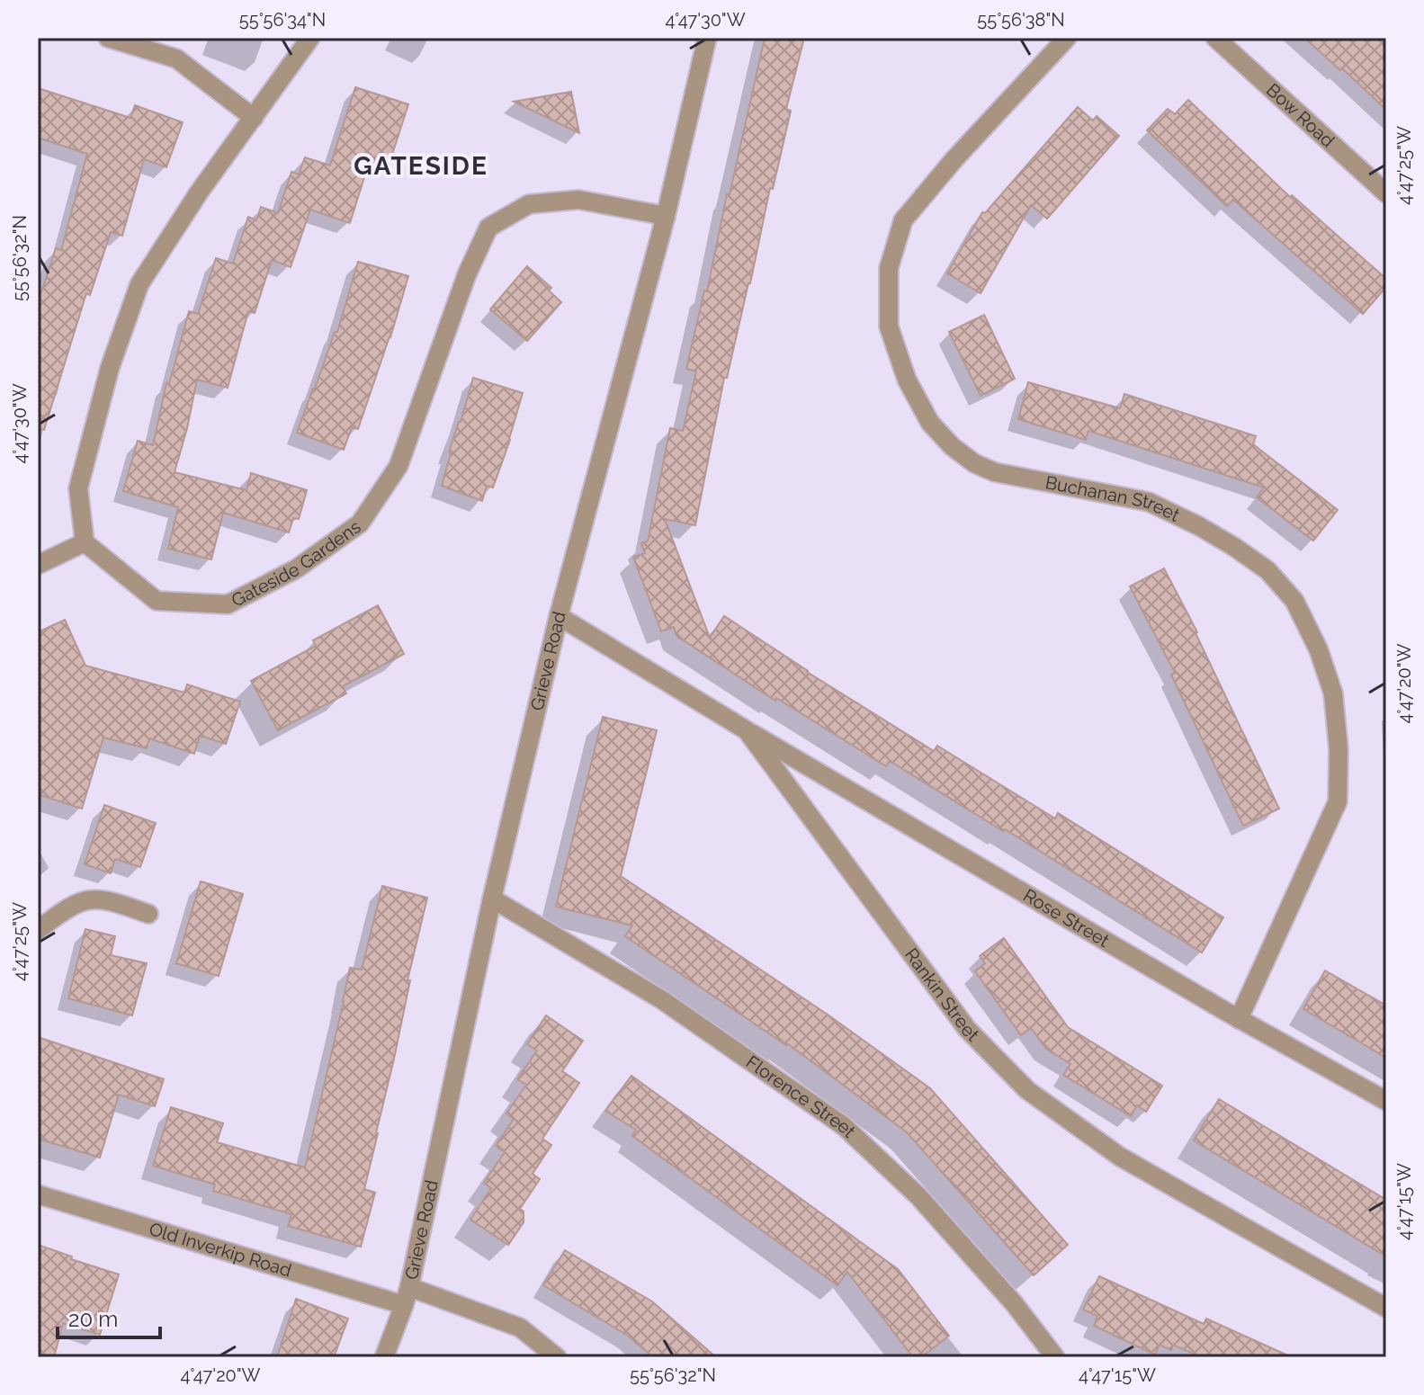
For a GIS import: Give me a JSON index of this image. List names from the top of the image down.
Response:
{
  "streets": {
    "street": [
      "Bow Road",
      "Buchanan Street",
      "Gateside Gardens",
      "Grieve Road",
      "Rose Street",
      "Rankin Street",
      "Florence Street",
      "Old Inverkip Road"
    ]
  },
  "crossings": [
    ["Buchanan Street", "Rose Street"],
    ["Gateside Gardens", "Grieve Road"],
    ["Grieve Road", "Rankin Street"],
    ["Grieve Road", "Florence Street"],
    ["Grieve Road", "Old Inverkip Road"],
    ["Rose Street", "Rankin Street"]
  ],
  "districts": ["GATESIDE"],
  "scale_bar": "20 m",
  "coordinates": [
    "55°56'34\"N",
    "4°47'30\"W",
    "55°56'38\"N",
    "4°47'25\"W",
    "55°56'32\"N",
    "4°47'20\"W",
    "4°47'15\"W"
  ]
}
